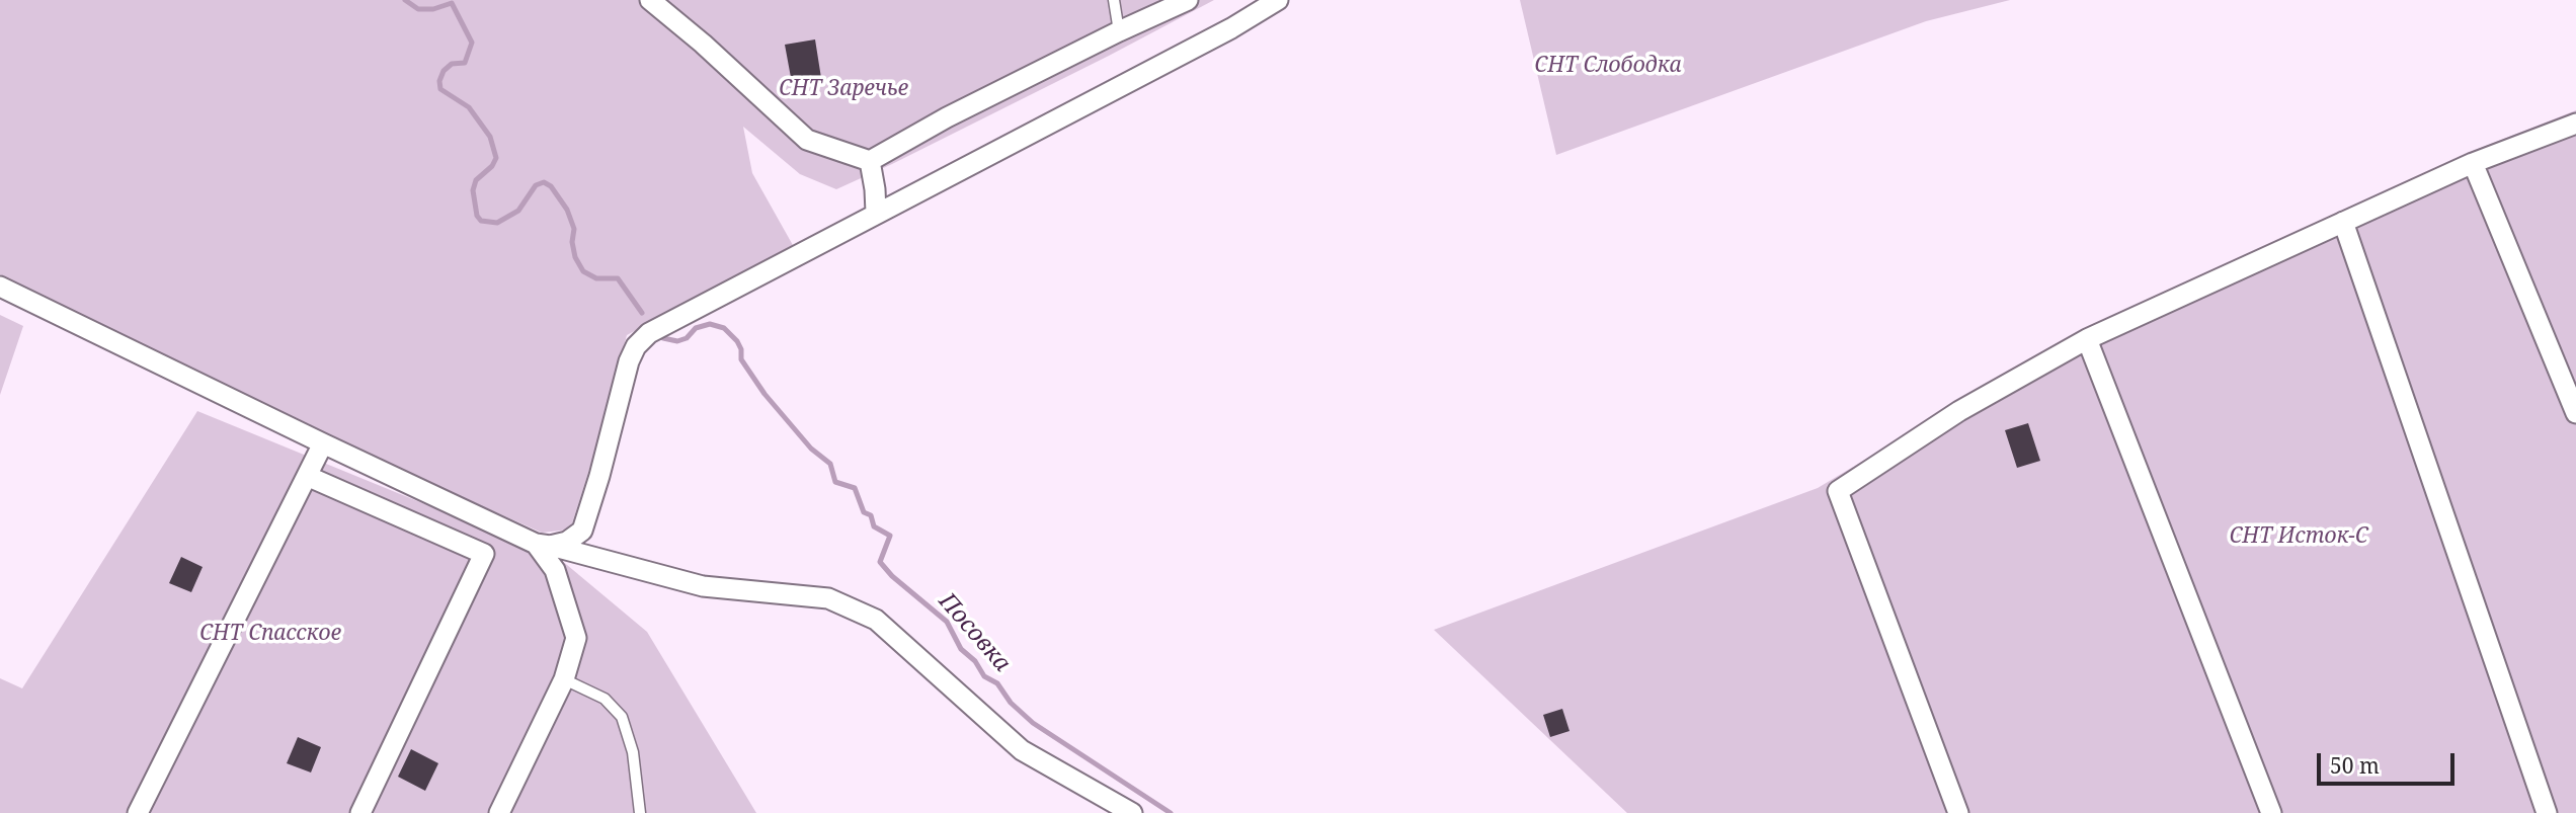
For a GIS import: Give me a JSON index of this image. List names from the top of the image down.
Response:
{
  "water": ["Посовка"],
  "parks": [
    "СНТ Слободка",
    "СНТ Заречье",
    "СНТ Исток-С",
    "СНТ Спасское"
  ],
  "scale_bar": "50 m"
}
